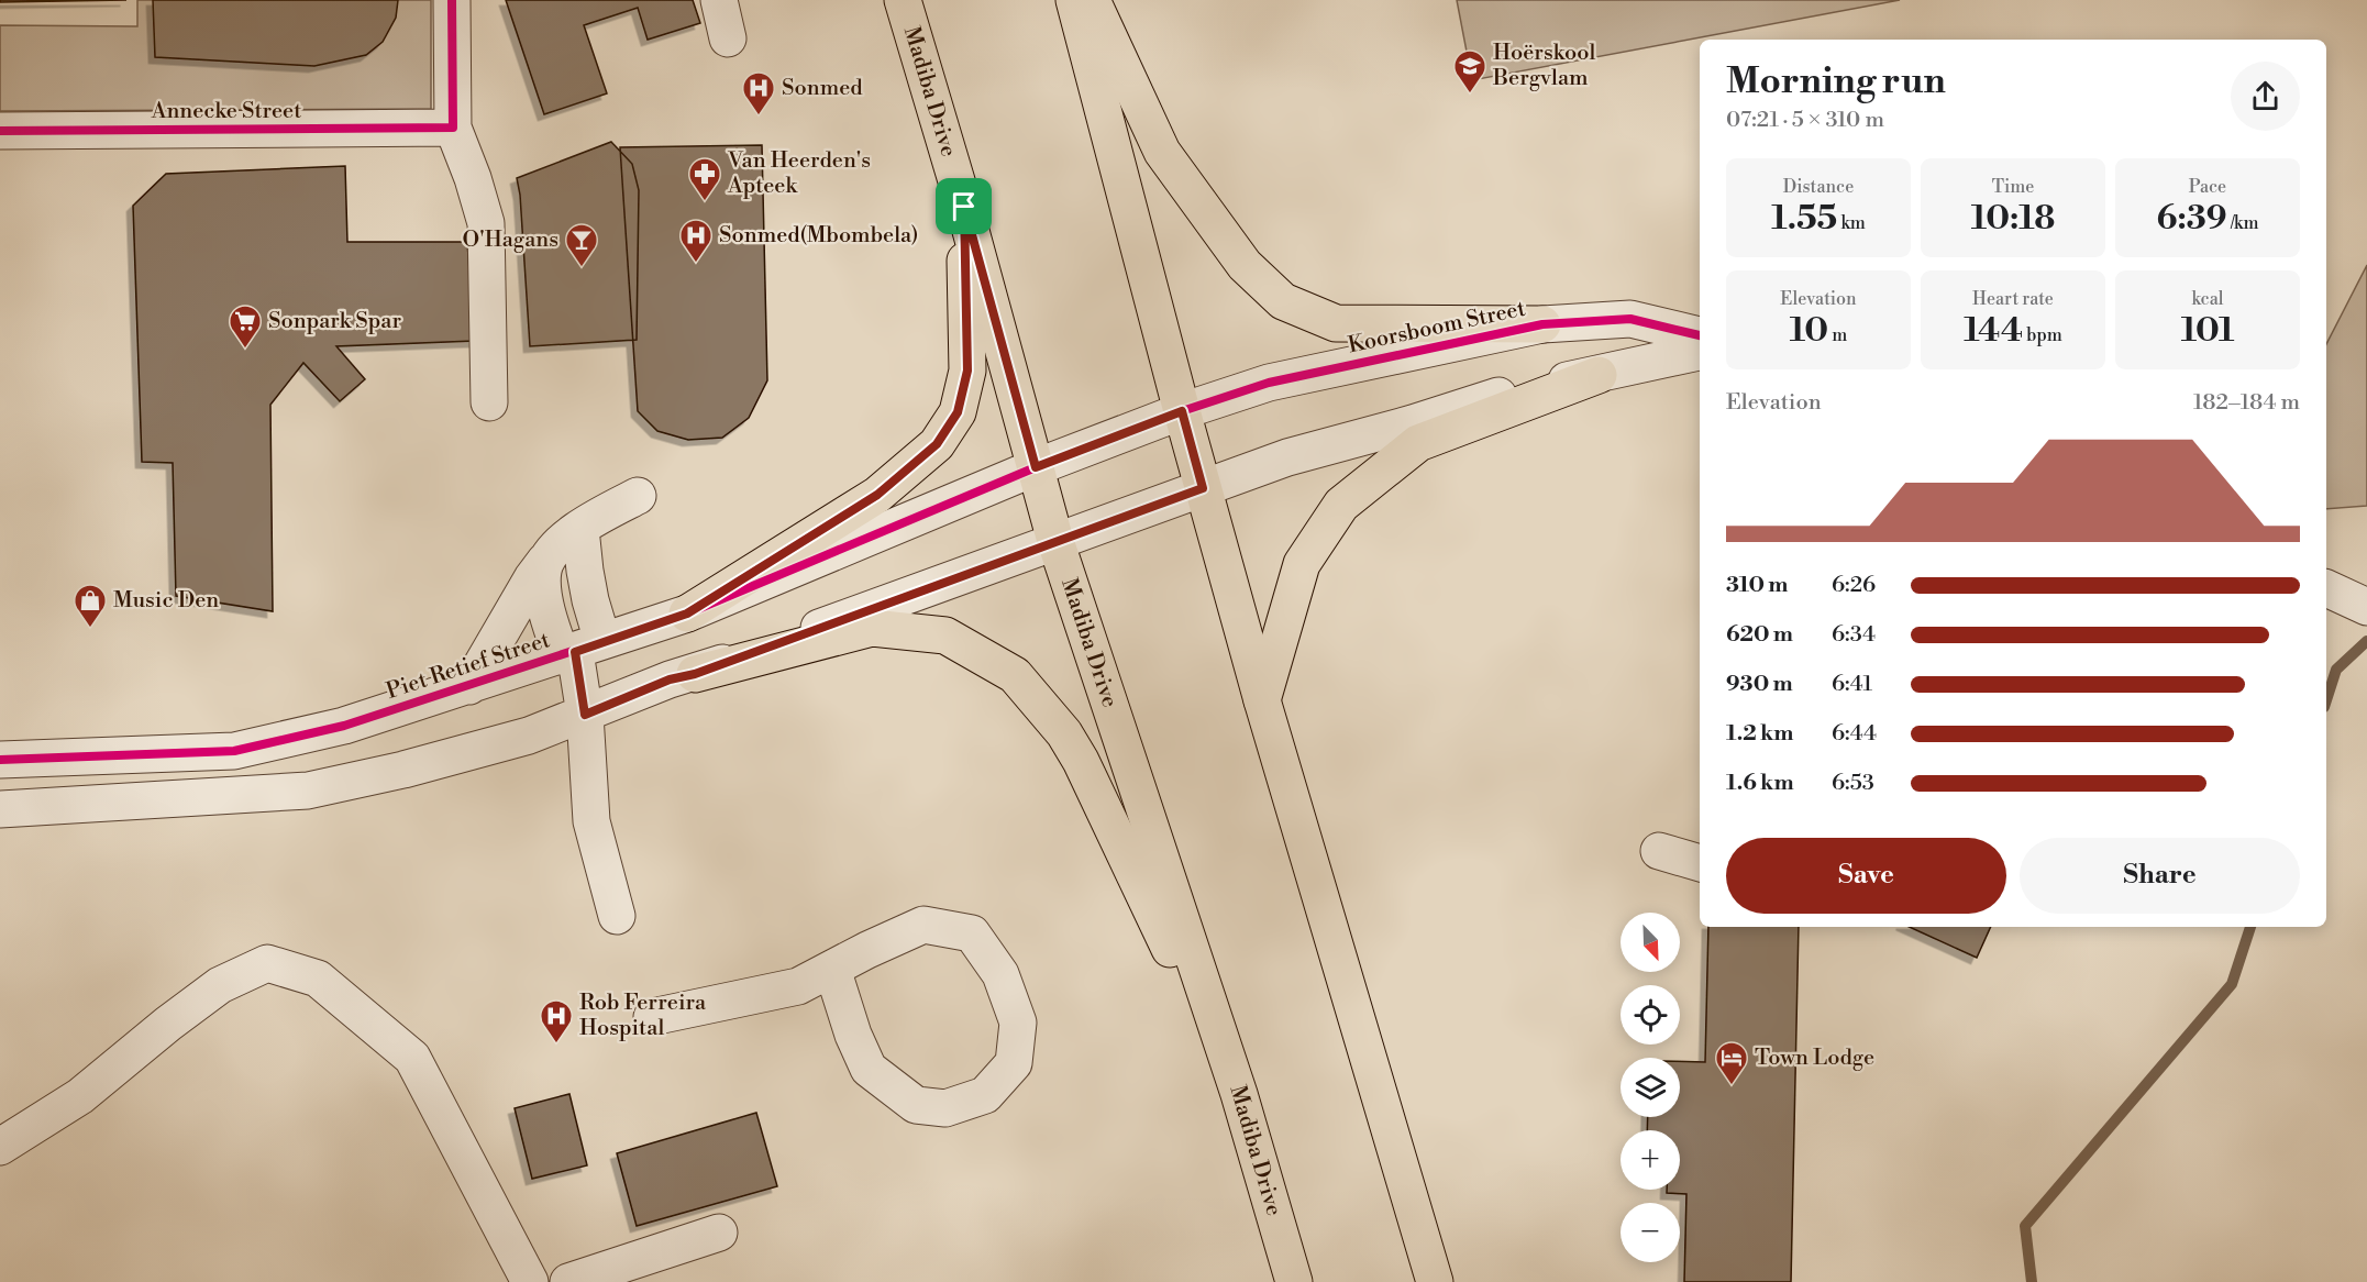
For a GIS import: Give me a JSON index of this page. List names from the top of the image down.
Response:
{
  "streets": {
    "main road": ["Madiba Drive"],
    "street": ["Annecke Street", "Koorsboom Street", "Piet Retief Street"]
  },
  "crossings": [
    ["Madiba Drive", "Piet Retief Street"],
    ["Koorsboom Street", "Piet Retief Street"]
  ],
  "places": {
    "school or university": ["Hoërskool Bergvlam"],
    "hospital": ["Sonmed", "Sonmed(Mbombela)", "Rob Ferreira Hospital"],
    "pharmacy": ["Van Heerden's Apteek"],
    "bar": ["O'Hagans"],
    "supermarket": ["Sonpark Spar"],
    "shop": ["Music Den"],
    "hotel": ["Town Lodge"]
  },
  "north": "bottom right",
  "page": {
    "heading": ["Morning run", "07:21 · 5 × 310 m"],
    "stats": [
      ["Distance", "1.55 km"],
      ["Time", "10:18"],
      ["Pace", "6:39 /km"],
      ["Elevation", "10 m"],
      ["Heart rate", "144 bpm"],
      ["kcal", "101"]
    ],
    "chart": ["Elevation", "182–184 m"],
    "list": [
      {
        "name": "310 m",
        "note": "6:26"
      },
      {
        "name": "620 m",
        "note": "6:34"
      },
      {
        "name": "930 m",
        "note": "6:41"
      },
      {
        "name": "1.2 km",
        "note": "6:44"
      },
      {
        "name": "1.6 km",
        "note": "6:53"
      }
    ],
    "buttons": ["Save", "Share"],
    "map_buttons": ["+", "−"]
  }
}
